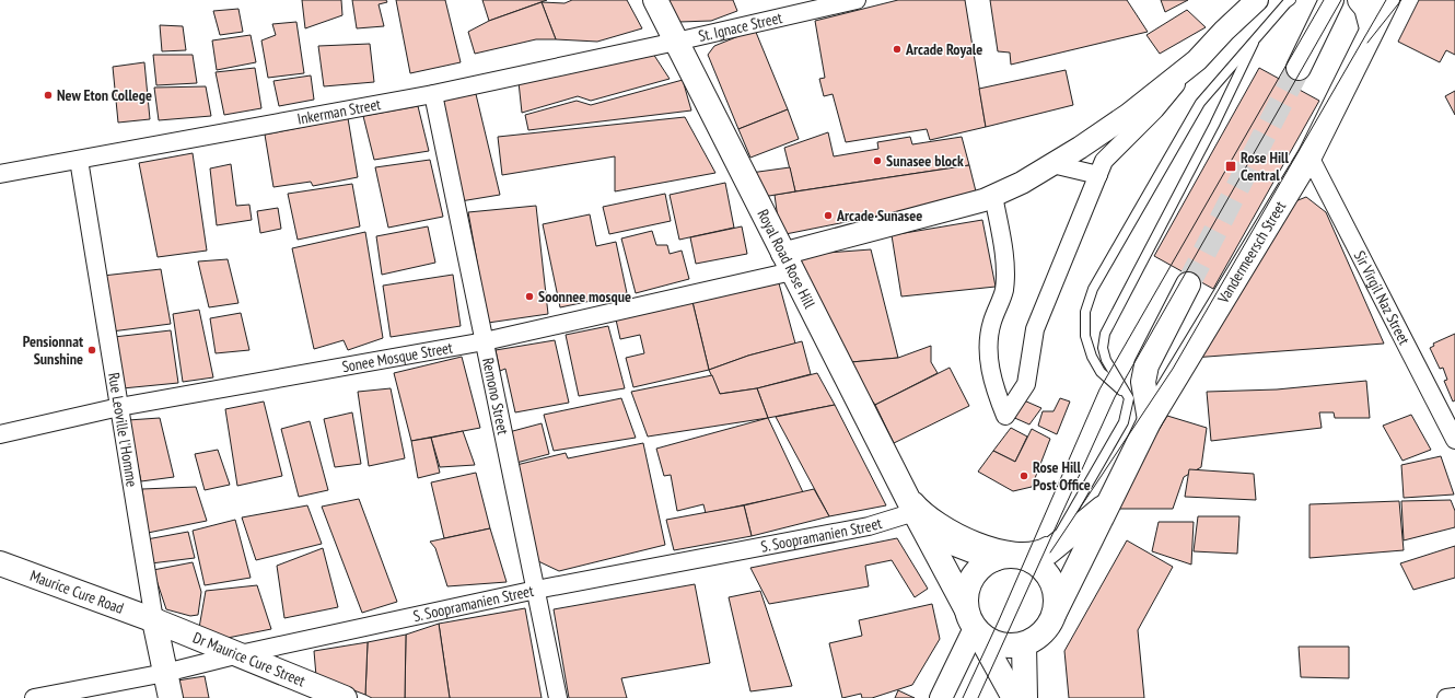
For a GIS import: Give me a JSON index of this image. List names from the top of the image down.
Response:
{
  "streets": {
    "main road": [
      "Vandermeersch Street",
      "Royal Road Rose Hill",
      "Rue Leoville l'Homme",
      "Maurice Cure Road",
      "Dr Maurice Cure Street"
    ],
    "street": [
      "St. Ignace Street",
      "Inkerman Street",
      "Sir Virgil Naz Street",
      "Sonee Mosque Street",
      "Remono Street",
      "S. Soopramanien Street"
    ]
  },
  "crossings": [
    ["St. Ignace Street", "Inkerman Street"],
    ["St. Ignace Street", "Royal Road Rose Hill"],
    ["Inkerman Street", "Royal Road Rose Hill"],
    ["Inkerman Street", "Remono Street"],
    ["Inkerman Street", "Rue Leoville l'Homme"],
    ["Vandermeersch Street", "Royal Road Rose Hill"],
    ["Vandermeersch Street", "Sir Virgil Naz Street"],
    ["Royal Road Rose Hill", "Sonee Mosque Street"],
    ["Royal Road Rose Hill", "S. Soopramanien Street"],
    ["Sonee Mosque Street", "Remono Street"],
    ["Sonee Mosque Street", "Rue Leoville l'Homme"],
    ["Remono Street", "S. Soopramanien Street"],
    ["Rue Leoville l'Homme", "S. Soopramanien Street"],
    ["Rue Leoville l'Homme", "Maurice Cure Road"],
    ["Rue Leoville l'Homme", "Dr Maurice Cure Street"],
    ["S. Soopramanien Street", "Dr Maurice Cure Street"],
    ["Maurice Cure Road", "Dr Maurice Cure Street"]
  ],
  "places": {
    "other": [
      "Arcade Royale",
      "New Eton College",
      "Sunasee block",
      "Arcade Sunasee",
      "Soonnee mosque",
      "Pensionnat Sunshine",
      "Rose Hill Post Office"
    ],
    "transit": ["Rose Hill Central"]
  }
}
